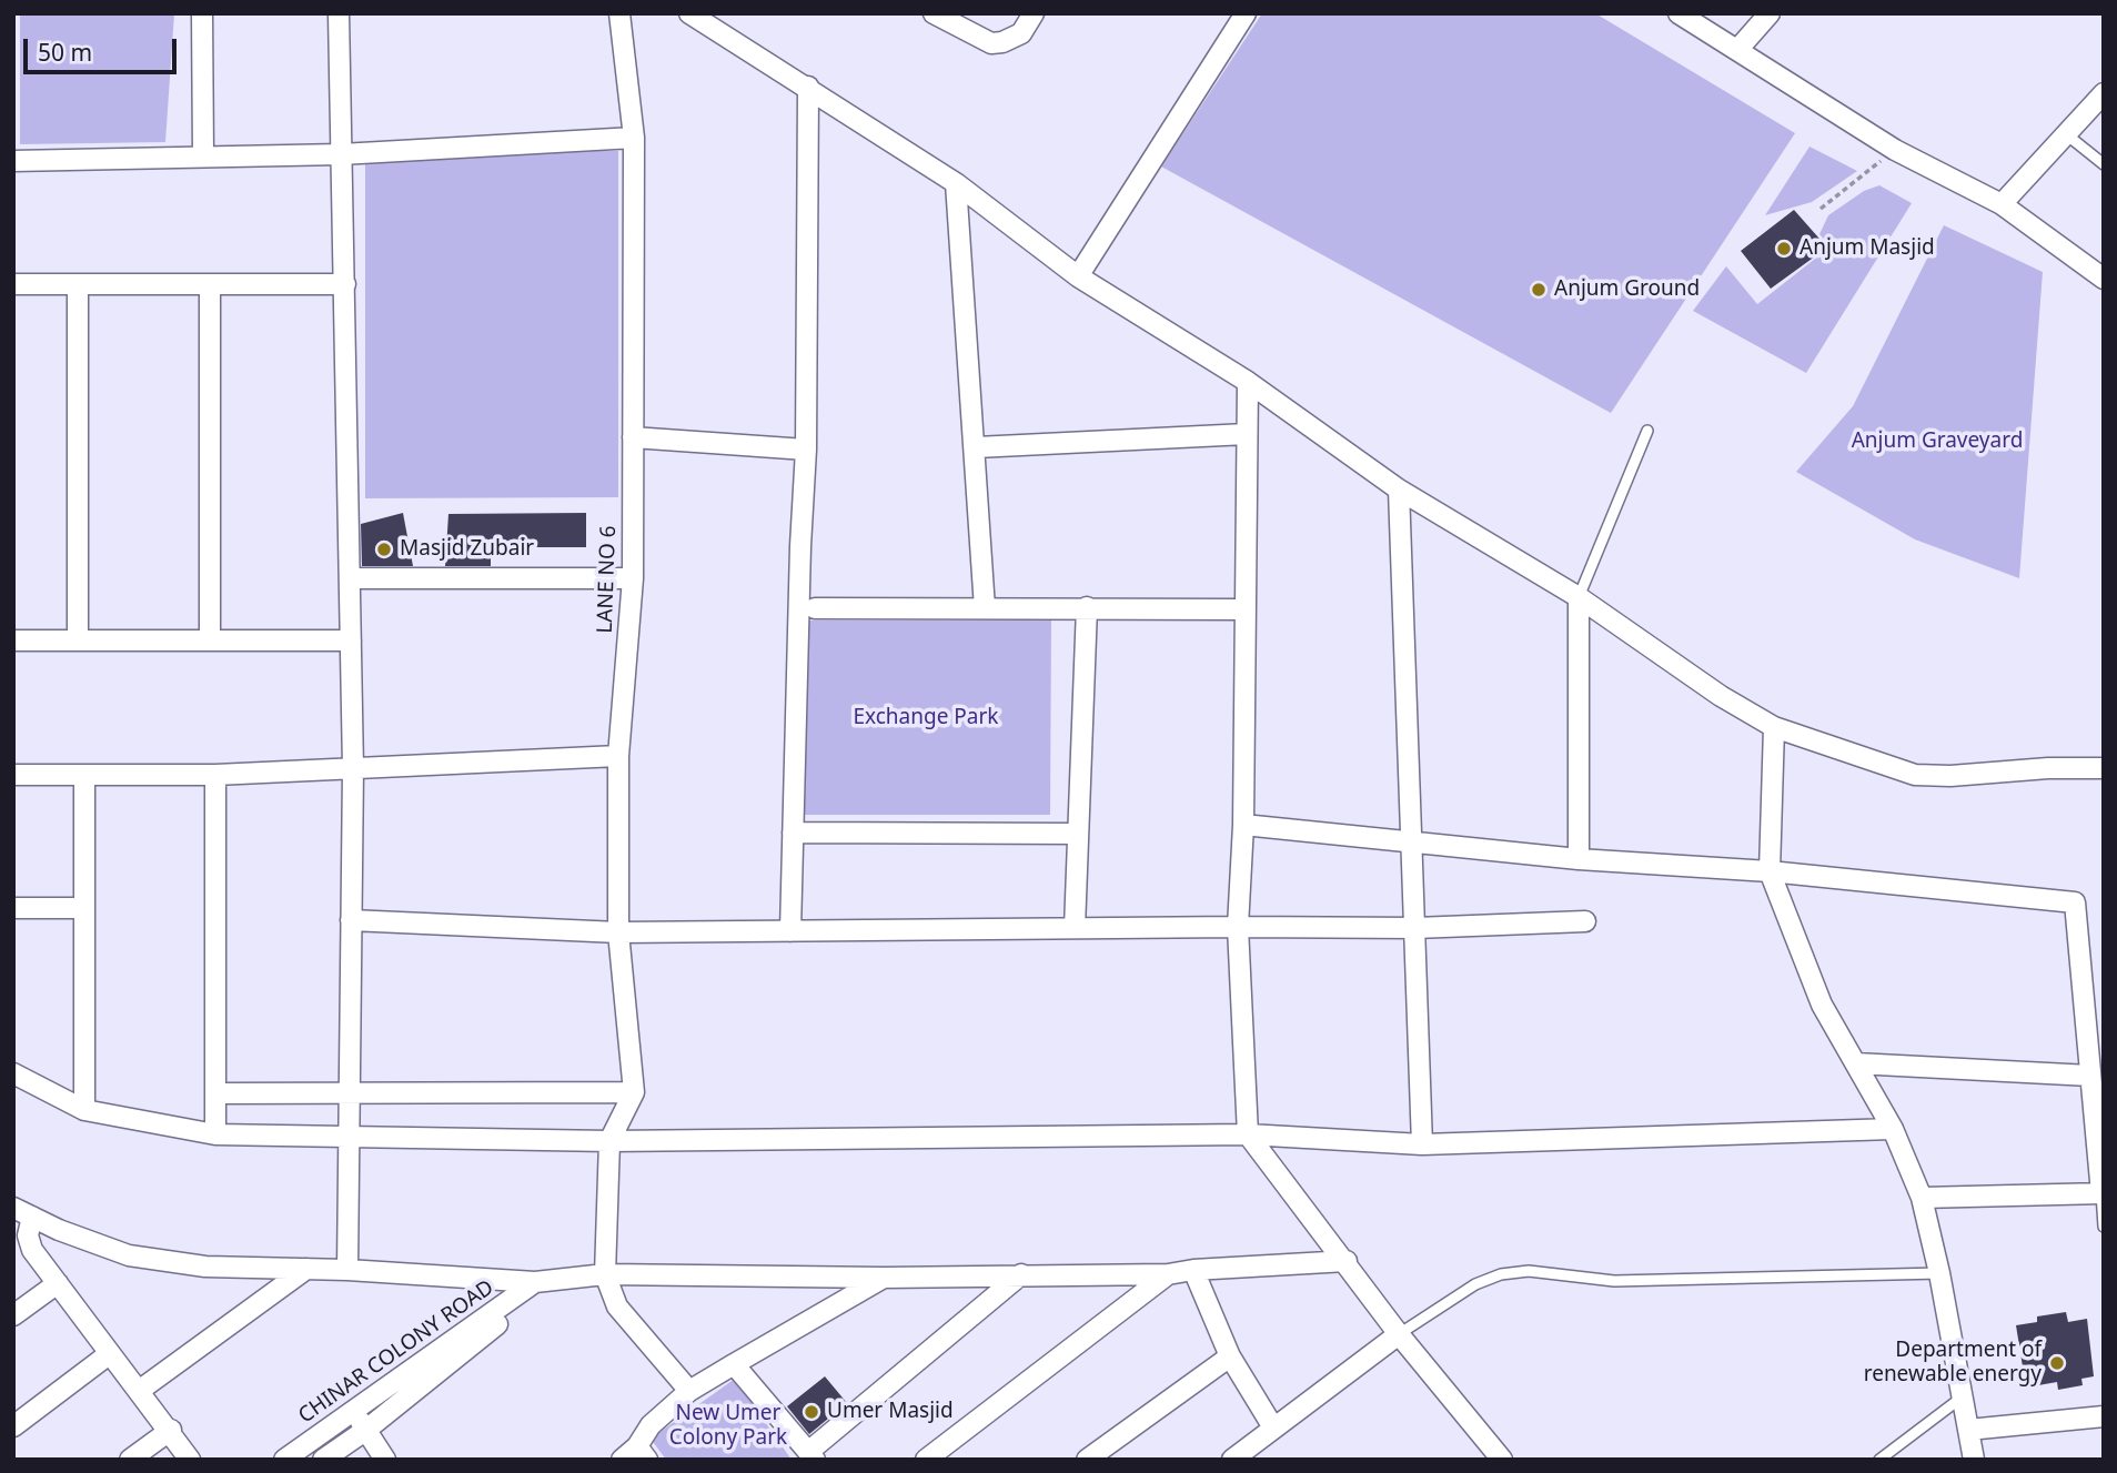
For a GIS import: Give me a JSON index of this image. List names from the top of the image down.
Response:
{
  "streets": {
    "street": ["LANE NO 6", "CHINAR COLONY ROAD"]
  },
  "parks": ["Anjum Graveyard", "Exchange Park", "New Umer Colony Park"],
  "places": [
    "Anjum Masjid",
    "Anjum Ground",
    "Masjid Zubair",
    "Department of renewable energy",
    "Umer Masjid"
  ],
  "scale_bar": "50 m"
}
